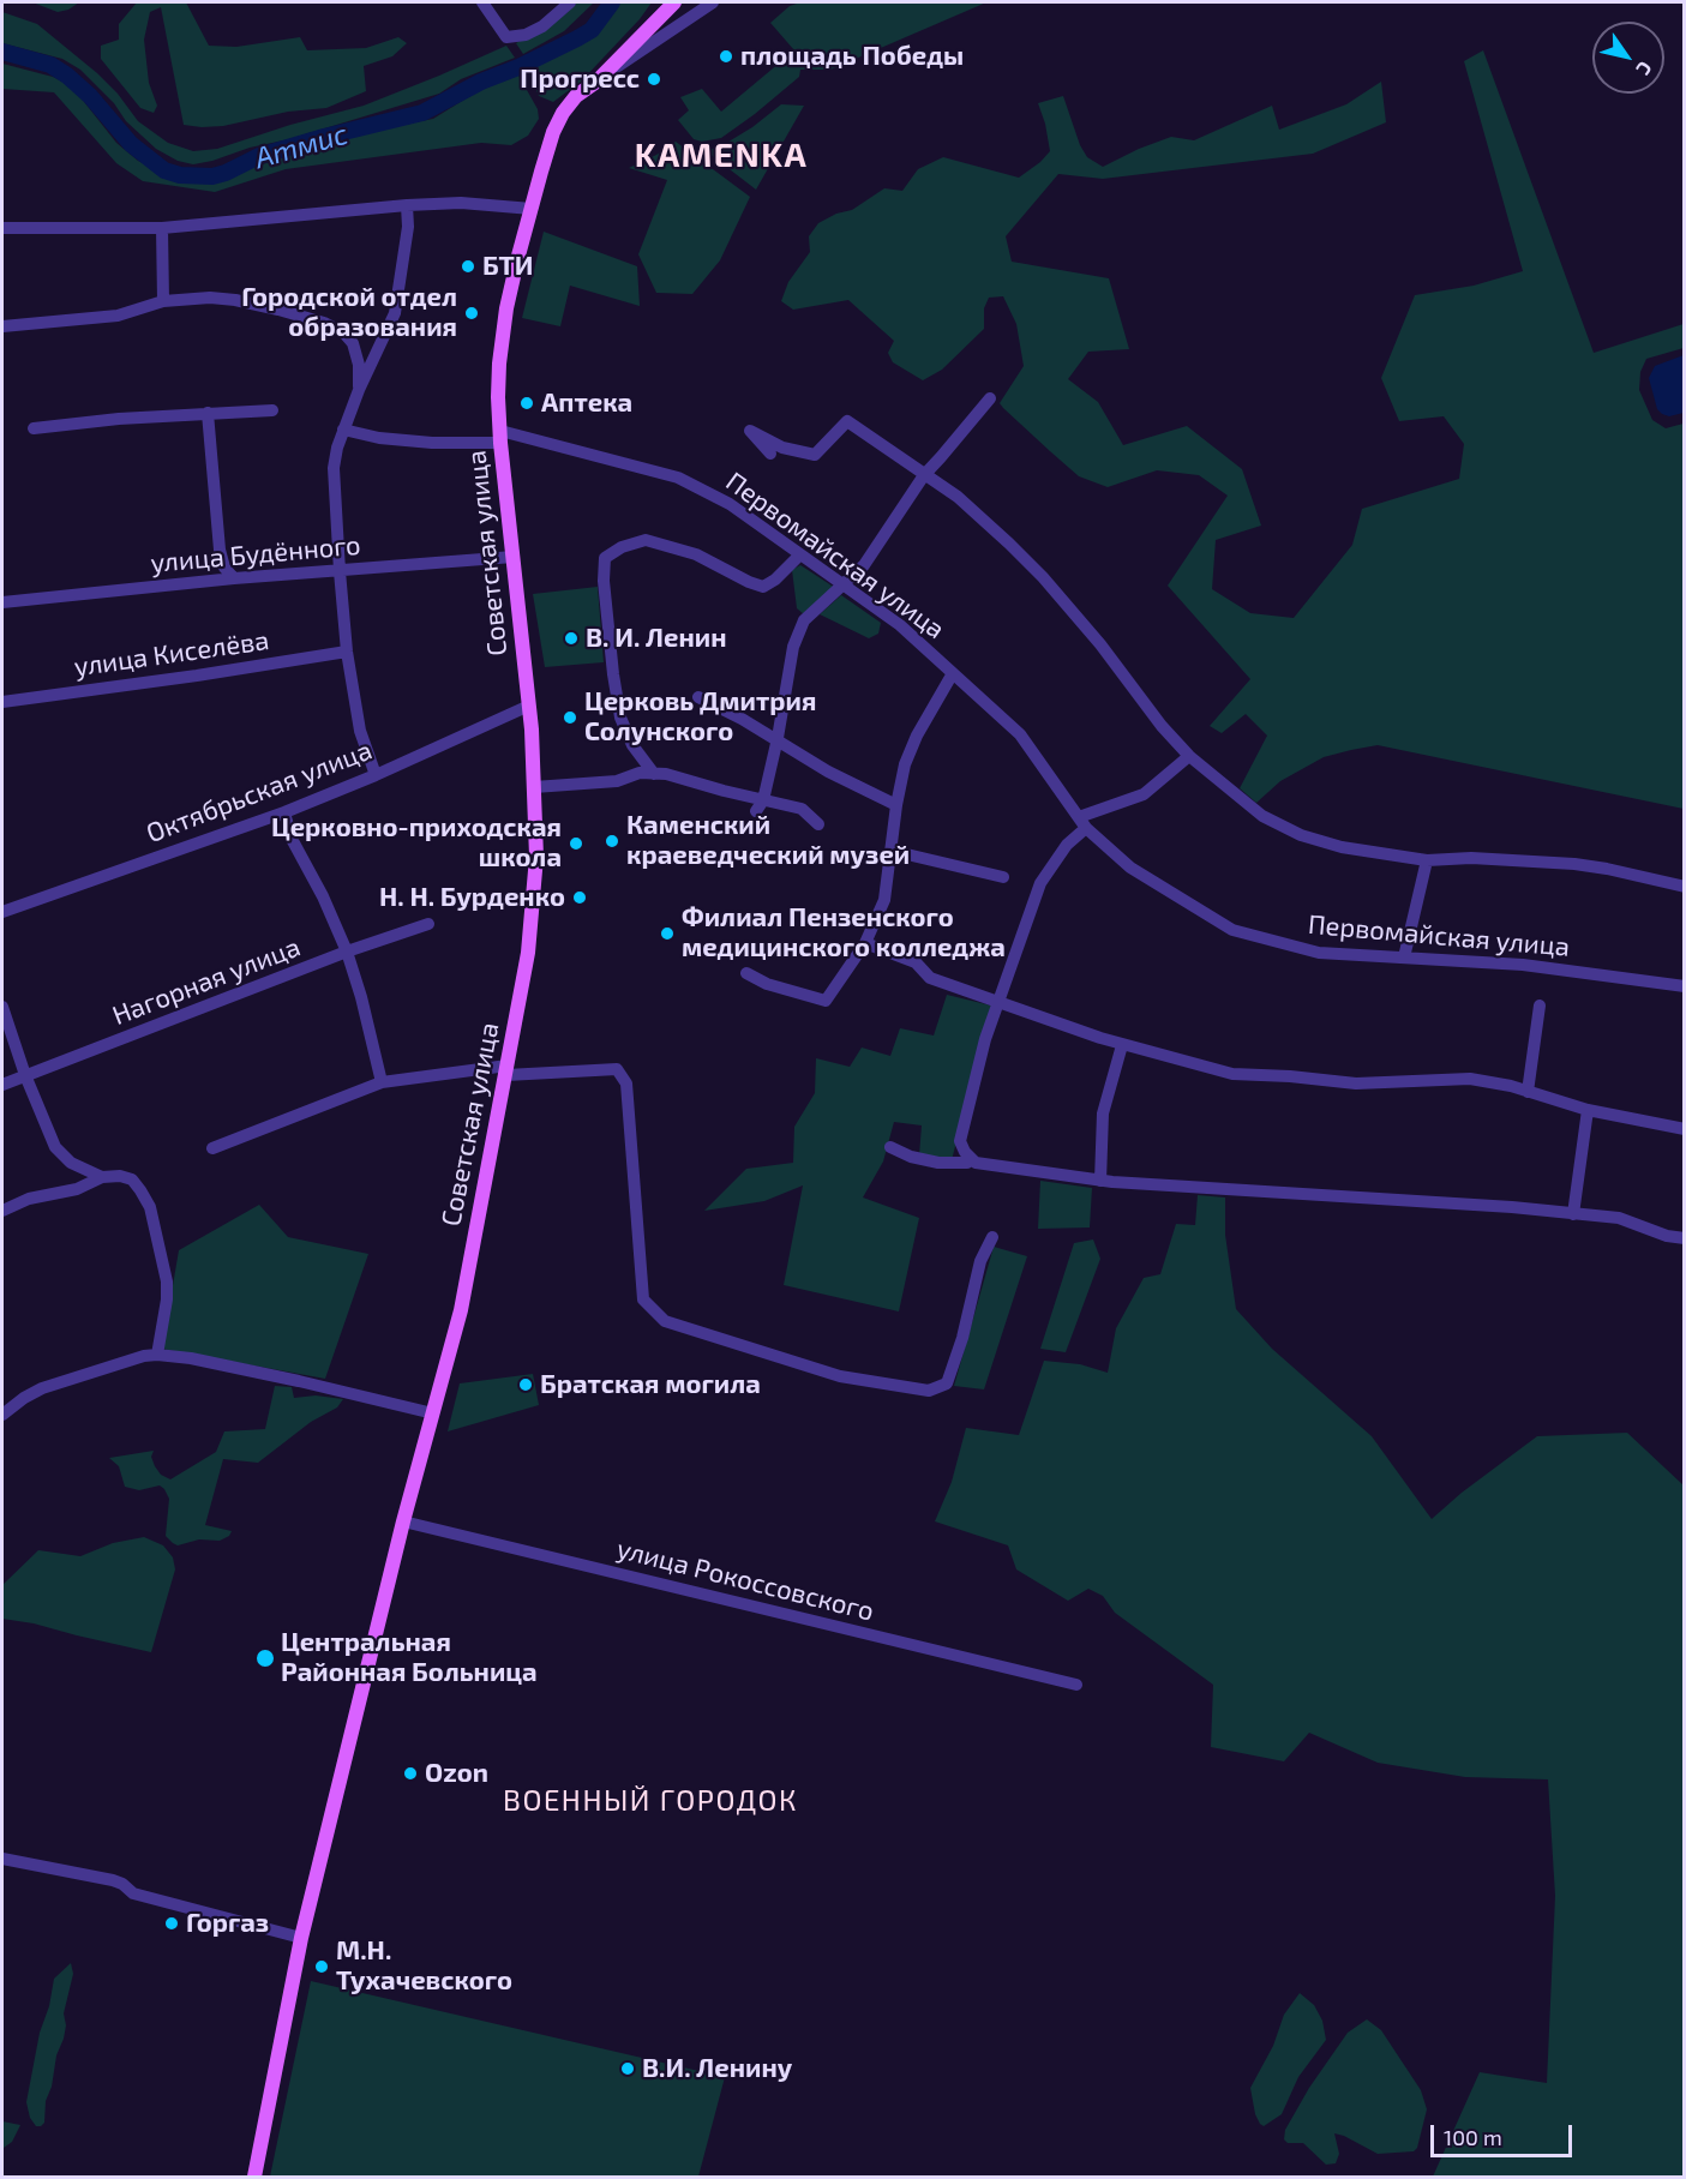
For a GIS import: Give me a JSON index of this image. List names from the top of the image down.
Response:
{
  "streets": {
    "main road": ["Советская улица"],
    "street": [
      "улица Будённого",
      "Первомайская улица",
      "улица Киселёва",
      "Октябрьская улица",
      "Нагорная улица",
      "улица Рокоссовского"
    ]
  },
  "crossings": [
    ["Советская улица", "улица Будённого"],
    ["Советская улица", "Первомайская улица"],
    ["Советская улица", "Октябрьская улица"],
    ["Советская улица", "улица Рокоссовского"]
  ],
  "districts": ["KAMENKA", "ВОЕННЫЙ ГОРОДОК"],
  "water": ["Атмис"],
  "places": [
    "площадь Победы",
    "Прогресс",
    "БТИ",
    "Городской отдел образования",
    "Аптека",
    "В. И. Ленин",
    "Церковь Дмитрия Солунского",
    "Каменский краеведческий музей",
    "Церковно-приходская школа",
    "Н. Н. Бурденко",
    "Филиал Пензенского медицинского колледжа",
    "Братская могила",
    "Центральная Районная Больница",
    "Ozon",
    "Горгаз",
    "М.Н. Тухачевского",
    "В.И. Ленину"
  ],
  "scale_bar": "100 m",
  "north": "bottom right"
}
